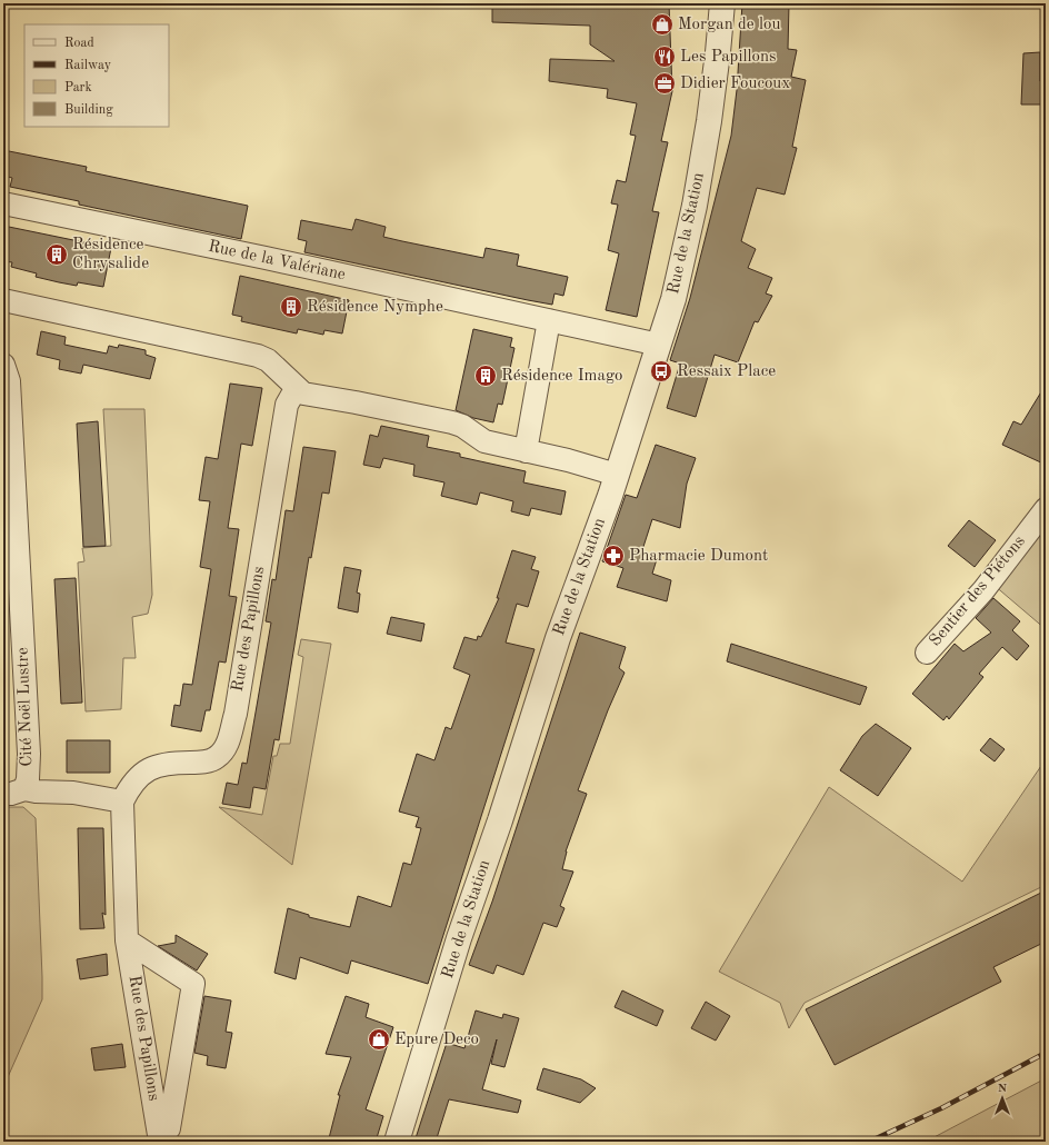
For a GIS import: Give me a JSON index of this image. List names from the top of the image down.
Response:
{
  "streets": {
    "street": [
      "Rue de la Station",
      "Rue de la Valériane",
      "Sentier des Piétons",
      "Rue des Papillons",
      "Cité Noël Lustre"
    ]
  },
  "crossings": [
    ["Rue de la Station", "Rue de la Valériane"]
  ],
  "places": {
    "shop": ["Morgan de lou", "Epure Deco"],
    "restaurant": ["Les Papillons"],
    "office": ["Didier Foucoux"],
    "building": ["Résidence Chrysalide", "Résidence Nymphe", "Résidence Imago"],
    "bus stop": ["Ressaix Place"],
    "pharmacy": ["Pharmacie Dumont"]
  },
  "legend": [
    "Road",
    "Railway",
    "Park",
    "Building"
  ],
  "north": "top"
}
